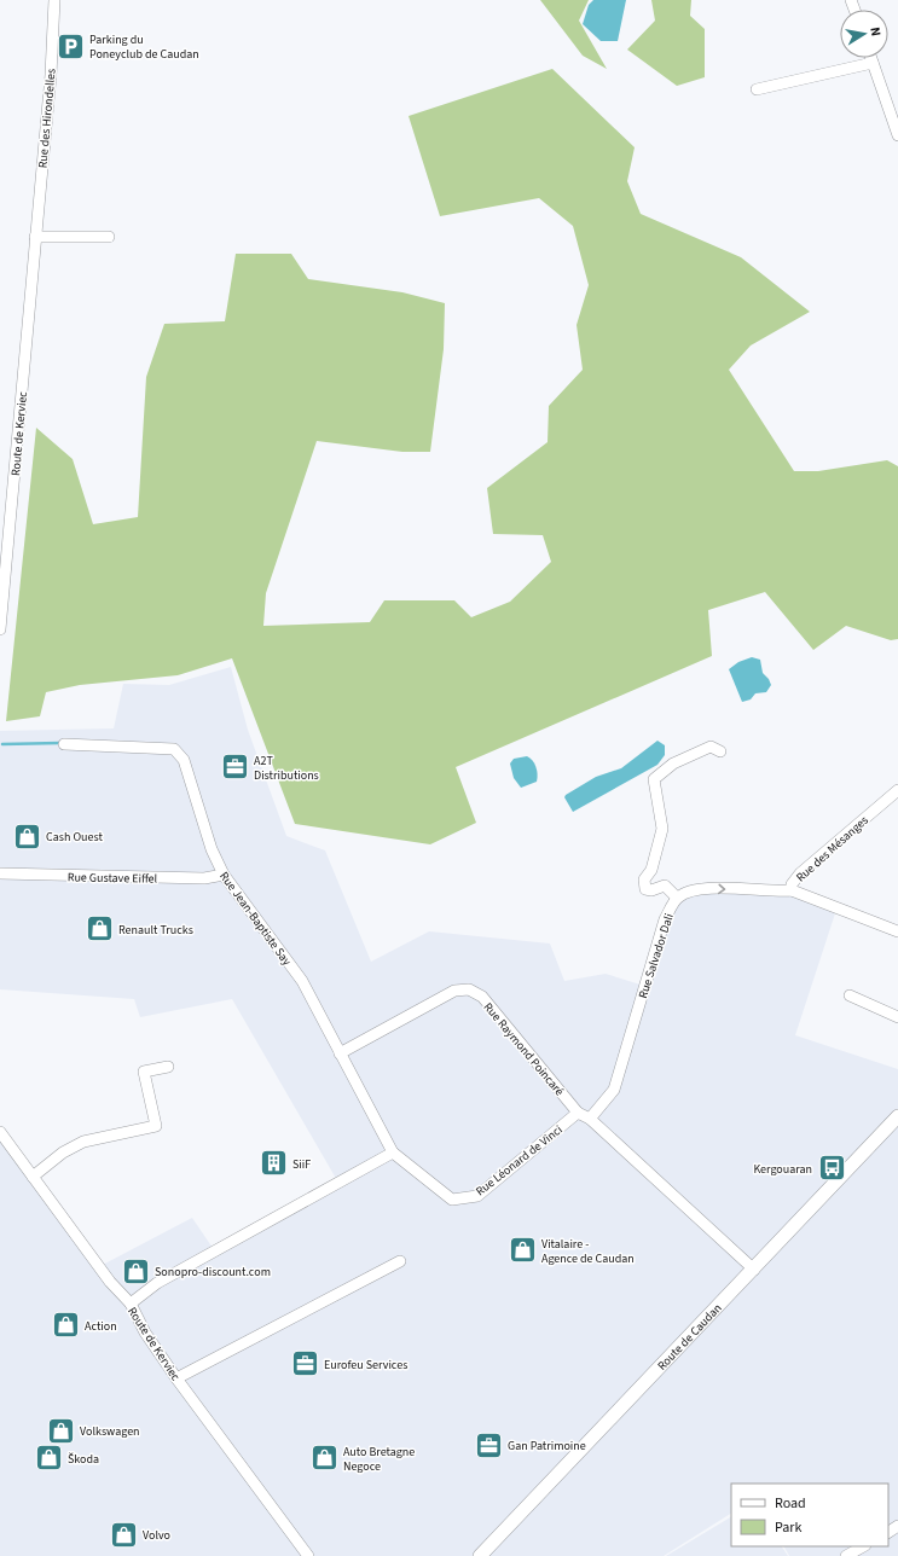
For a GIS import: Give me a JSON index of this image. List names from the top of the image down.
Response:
{
  "streets": {
    "street": [
      "Rue des Hirondelles",
      "Route de Kerviec",
      "Rue des Mésanges",
      "Rue Gustave Eiffel",
      "Rue Jean-Baptiste Say",
      "Rue Salvador Dali",
      "Rue Raymond Poincaré",
      "Rue Léonard de Vinci",
      "Route de Caudan"
    ]
  },
  "crossings": [
    ["Rue des Hirondelles", "Route de Kerviec"],
    ["Rue des Mésanges", "Rue Salvador Dali"],
    ["Rue Gustave Eiffel", "Rue Jean-Baptiste Say"],
    ["Rue Jean-Baptiste Say", "Rue Raymond Poincaré"],
    ["Rue Jean-Baptiste Say", "Rue Léonard de Vinci"],
    ["Rue Raymond Poincaré", "Rue Léonard de Vinci"]
  ],
  "places": {
    "parking": ["Parking du Poneyclub de Caudan"],
    "office": ["A2T Distributions", "Eurofeu Services", "Gan Patrimoine"],
    "shop": [
      "Cash Ouest",
      "Renault Trucks",
      "Vitalaire - Agence de Caudan",
      "Sonopro-discount.com",
      "Action",
      "Volkswagen",
      "Škoda",
      "Auto Bretagne Negoce",
      "Volvo"
    ],
    "building": ["SiiF"],
    "bus stop": ["Kergouaran"]
  },
  "legend": ["Road", "Park"],
  "north": "right"
}
